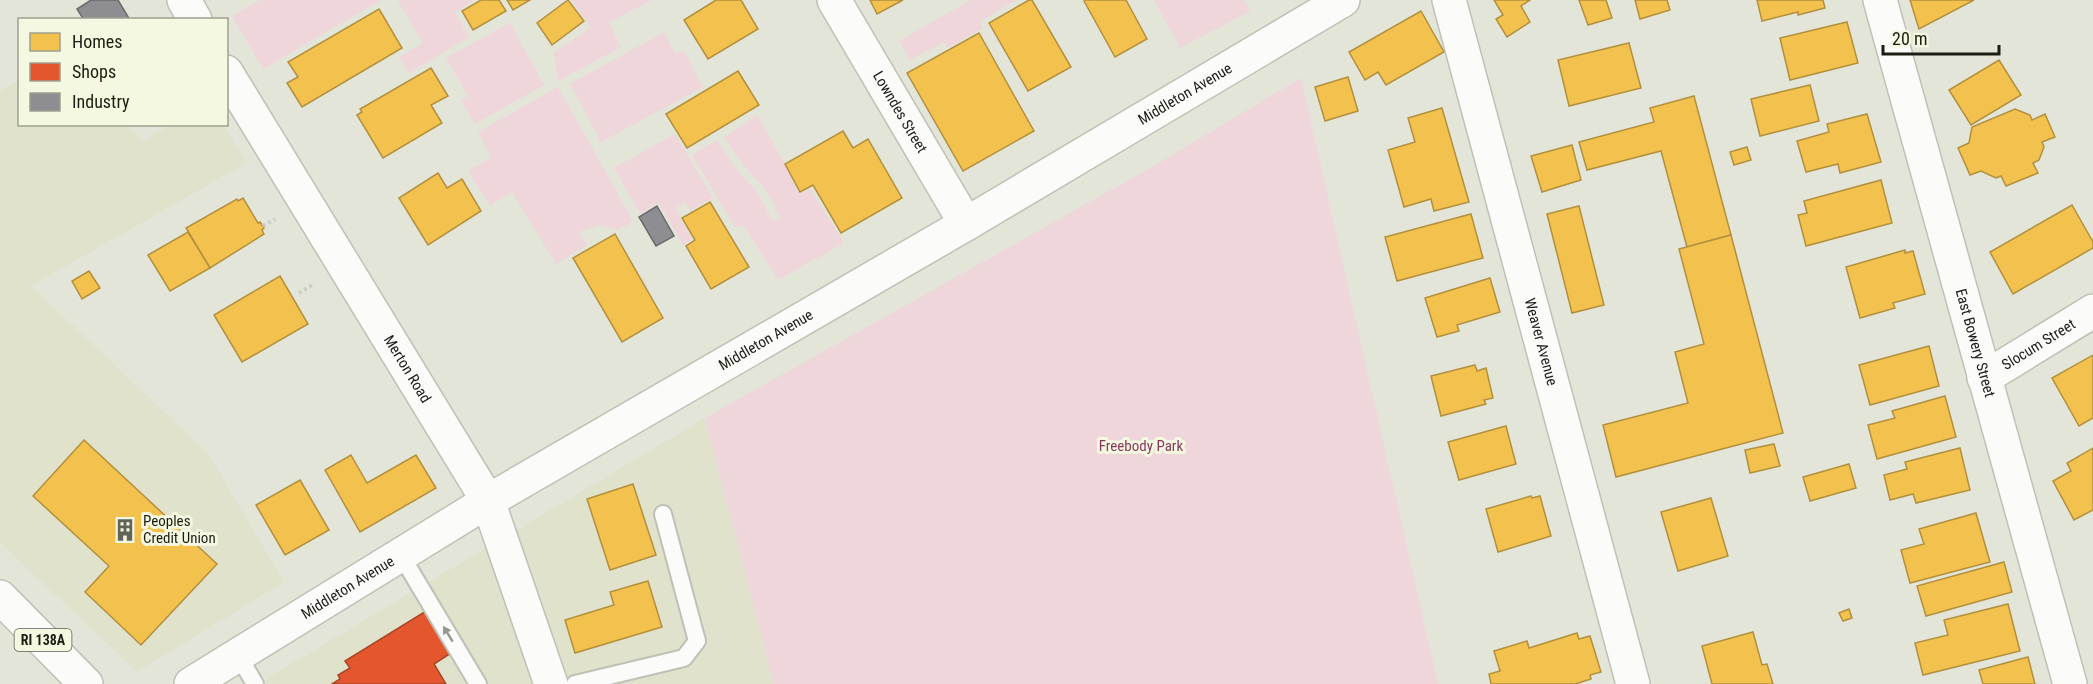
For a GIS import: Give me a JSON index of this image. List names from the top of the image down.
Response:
{
  "streets": {
    "street": [
      "Middleton Avenue",
      "Lowndes Street",
      "Weaver Avenue",
      "East Bowery Street",
      "Slocum Street",
      "Merton Road",
      "RI 138A"
    ]
  },
  "crossings": [
    ["Middleton Avenue", "Lowndes Street"],
    ["Middleton Avenue", "Merton Road"],
    ["East Bowery Street", "Slocum Street"]
  ],
  "parks": ["Freebody Park"],
  "places": {
    "building": ["Peoples Credit Union"]
  },
  "legend": ["Homes", "Shops", "Industry"],
  "scale_bar": "20 m"
}
